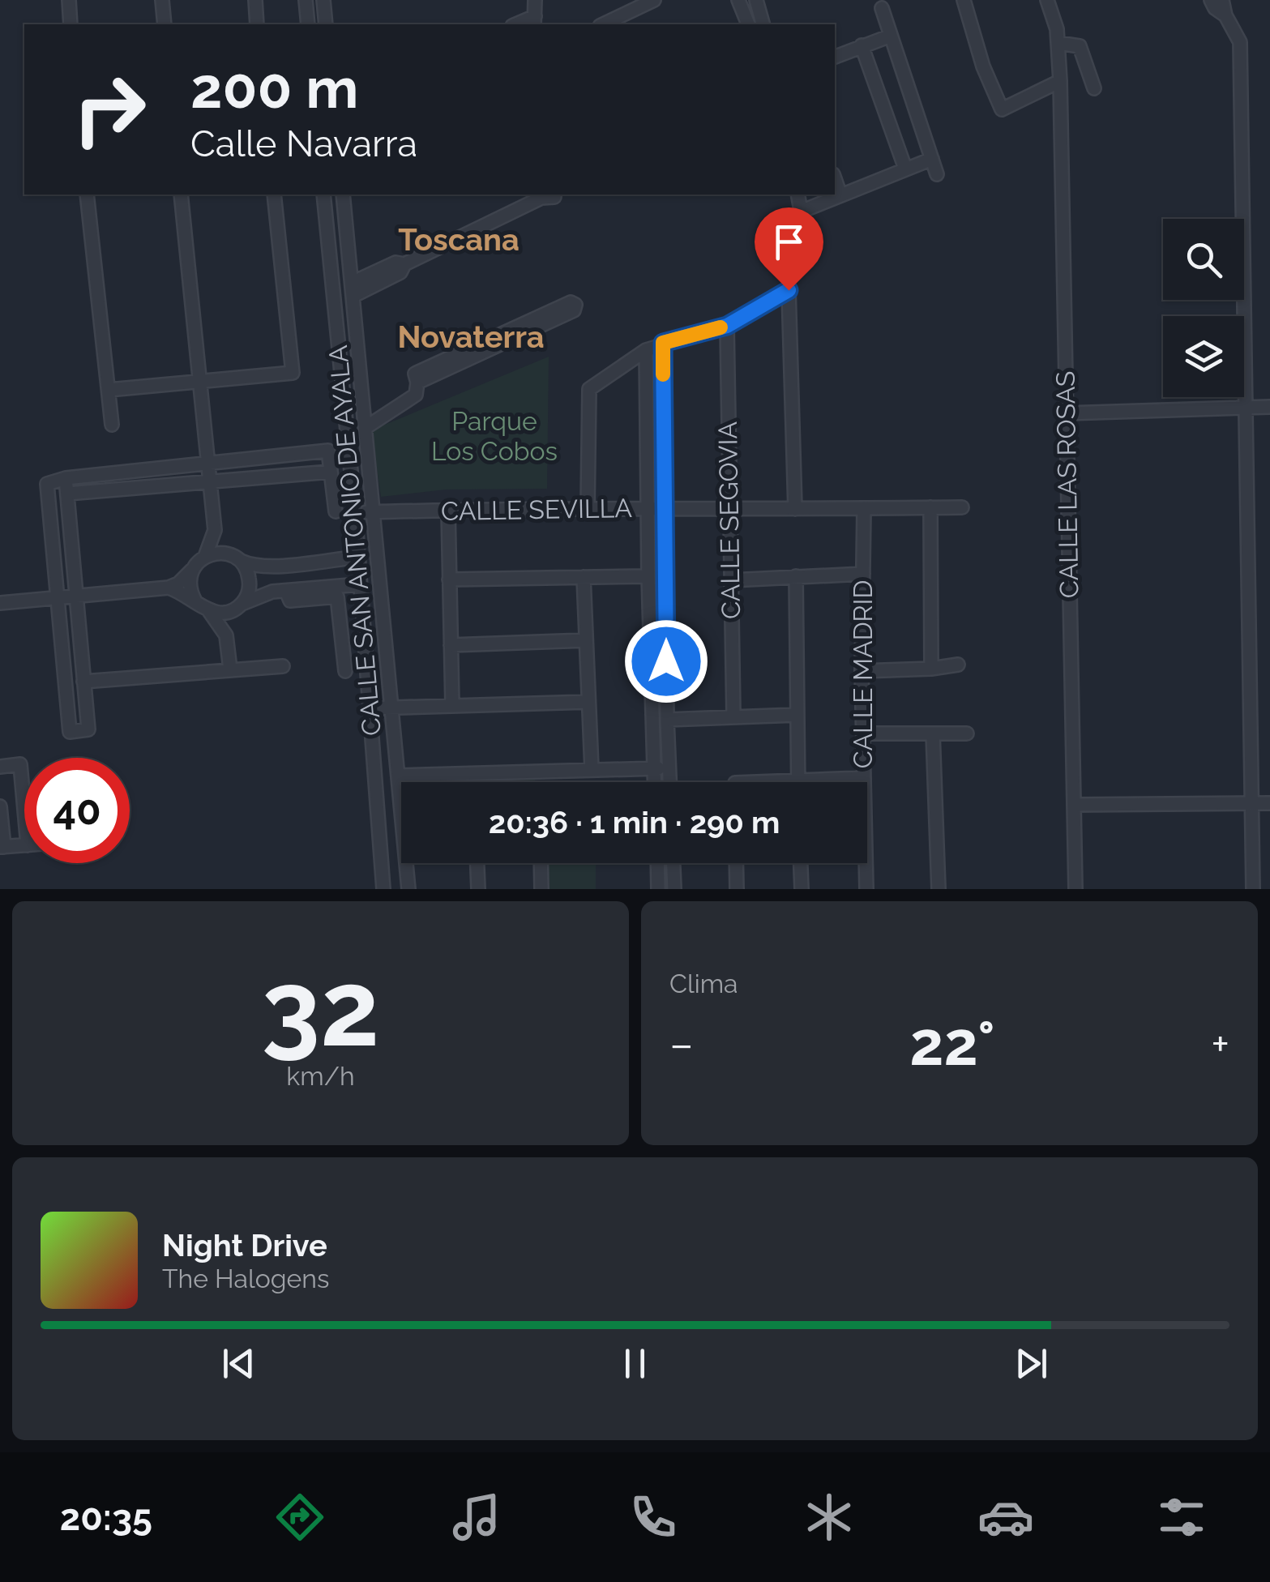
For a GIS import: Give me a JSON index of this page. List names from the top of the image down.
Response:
{
  "streets": {
    "street": [
      "CALLE LAS ROSAS",
      "CALLE SEVILLA",
      "CALLE SEGOVIA",
      "CALLE SAN ANTONIO DE AYALA",
      "CALLE MADRID"
    ]
  },
  "crossings": [
    ["CALLE SEVILLA", "CALLE SEGOVIA"],
    ["CALLE SEVILLA", "CALLE SAN ANTONIO DE AYALA"],
    ["CALLE SEVILLA", "CALLE MADRID"]
  ],
  "districts": ["Toscana", "Novaterra"],
  "parks": ["Parque Los Cobos"],
  "page": {
    "turn": ["200 m", "Calle Navarra"],
    "limit": "40",
    "trip": "20:36 · 1 min · 290 m",
    "tile": [
      ["32", "km/h"],
      "Clima"
    ],
    "heat": ["−", "22°", "+"],
    "song": ["Night Drive", "The Halogens"],
    "tabs": "20:35"
  }
}
